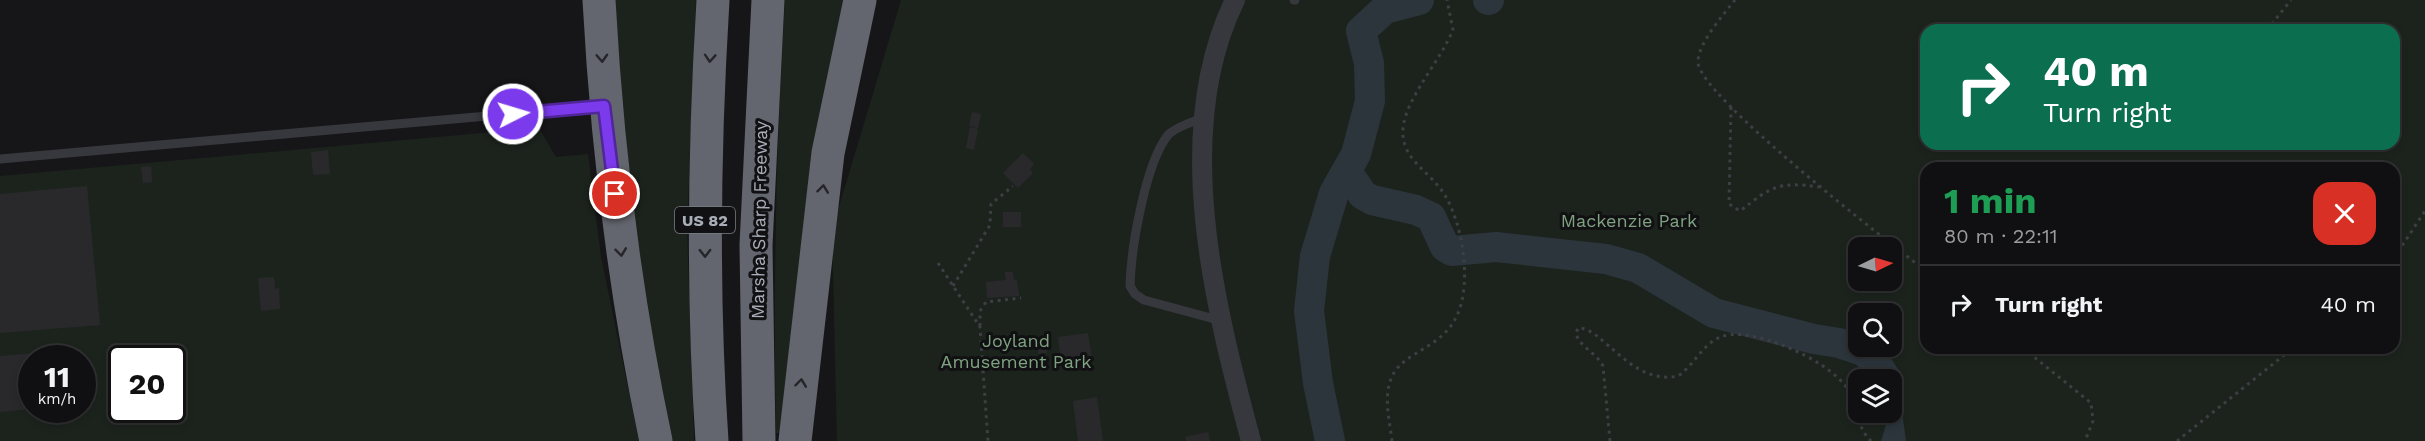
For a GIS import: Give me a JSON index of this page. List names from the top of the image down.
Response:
{
  "streets": {
    "highway": ["US 82", "Marsha Sharp Freeway"]
  },
  "parks": ["Mackenzie Park", "Joyland Amusement Park"],
  "north": "right",
  "page": {
    "turn": ["40 m", "Turn right"],
    "heading": ["1 min", "80 m · 22:11"],
    "list": [
      {
        "name": "Turn right",
        "value": "40 m"
      }
    ],
    "speed": "11 km/h",
    "limit": "20"
  }
}
